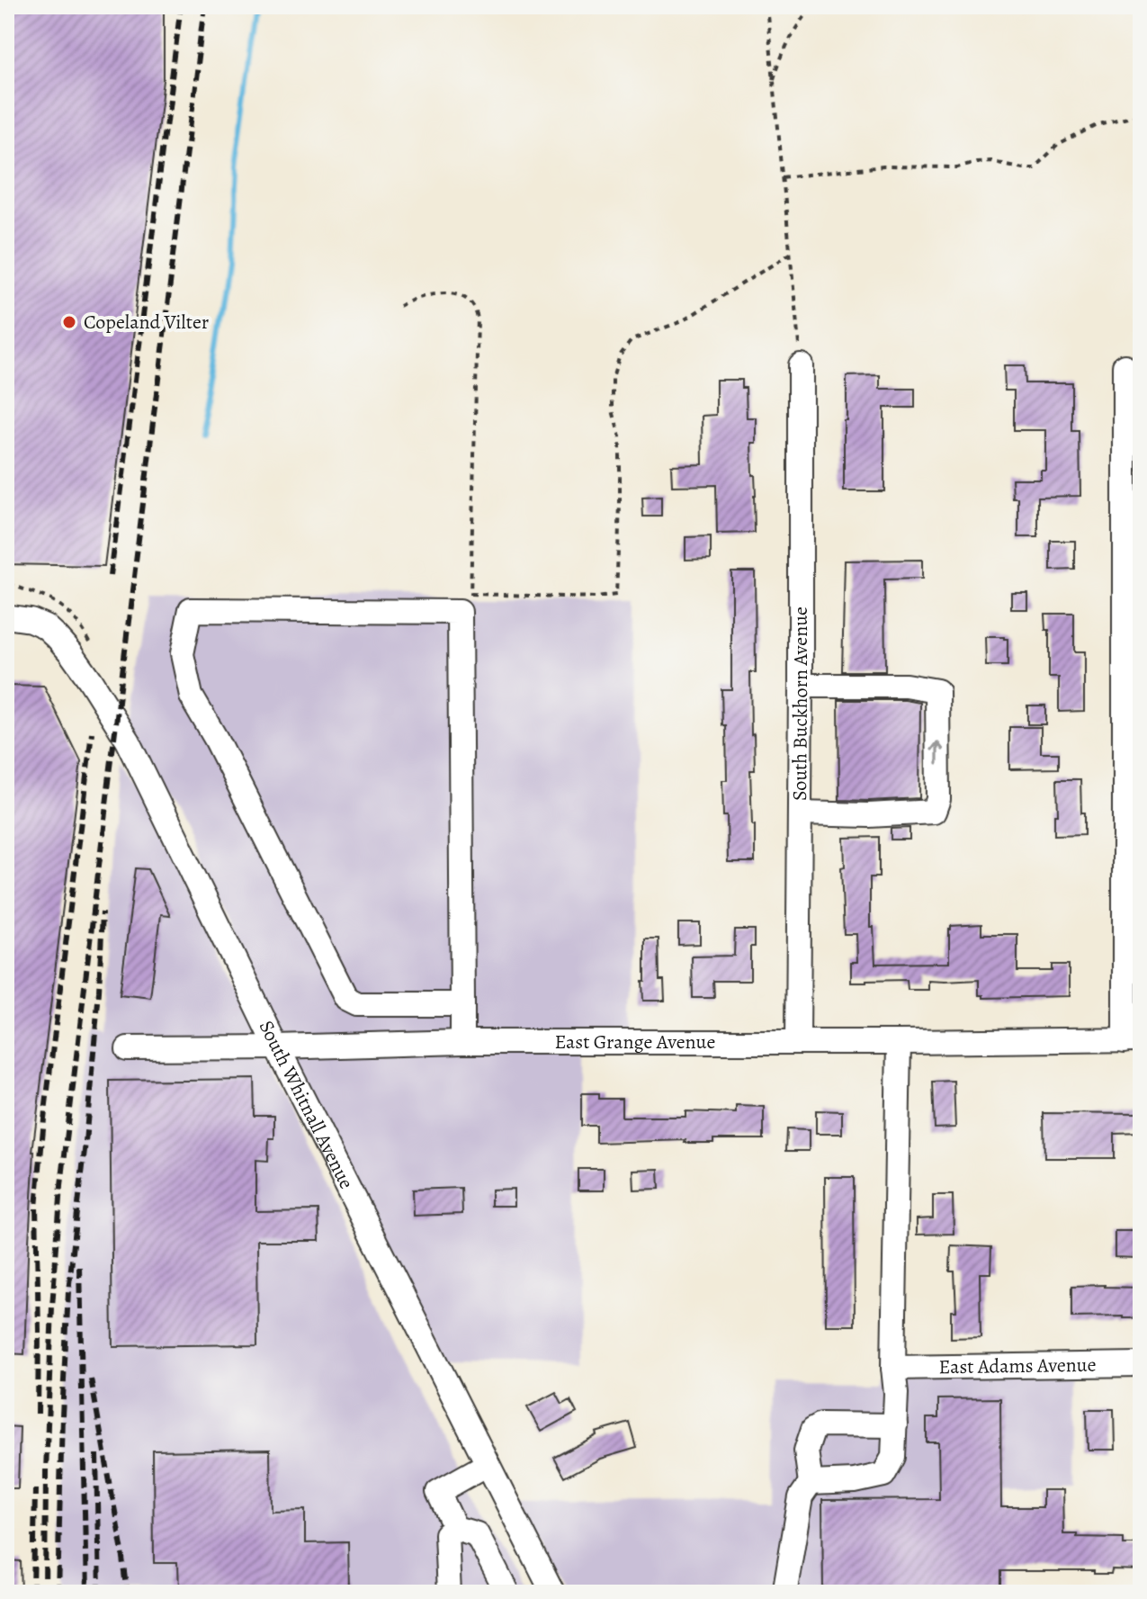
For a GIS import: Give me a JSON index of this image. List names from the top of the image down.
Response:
{
  "streets": {
    "street": [
      "South Buckhorn Avenue",
      "East Grange Avenue",
      "South Whitnall Avenue",
      "East Adams Avenue"
    ]
  },
  "crossings": [
    ["South Buckhorn Avenue", "East Grange Avenue"],
    ["East Grange Avenue", "South Whitnall Avenue"]
  ],
  "places": ["Copeland Vilter"]
}
